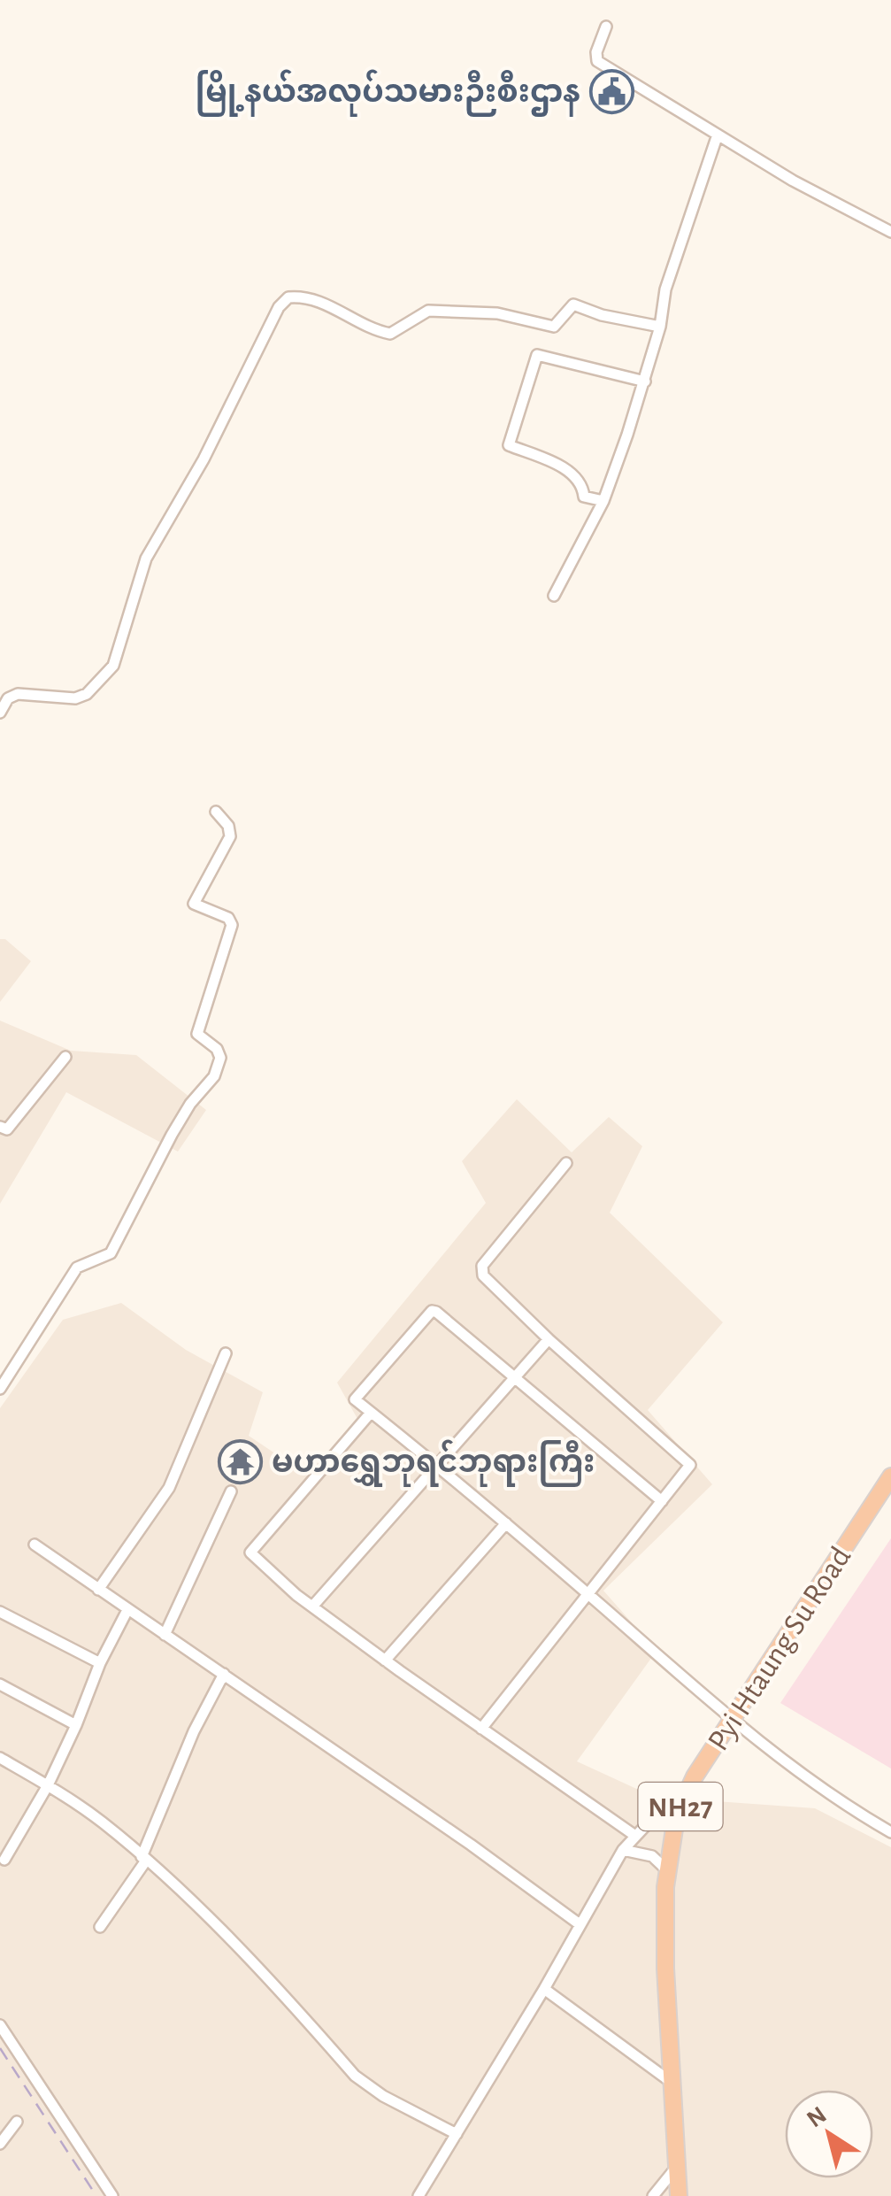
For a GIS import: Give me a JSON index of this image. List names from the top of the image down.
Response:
{
  "streets": {
    "highway": ["Pyi Htaung Su Road", "NH27"]
  },
  "places": {
    "public building": ["မြို့နယ်အလုပ်သမားဉီးစီးဌာန"],
    "temple": ["မဟာရွှေဘုရင်ဘုရားကြီး"]
  },
  "north": "top left"
}
